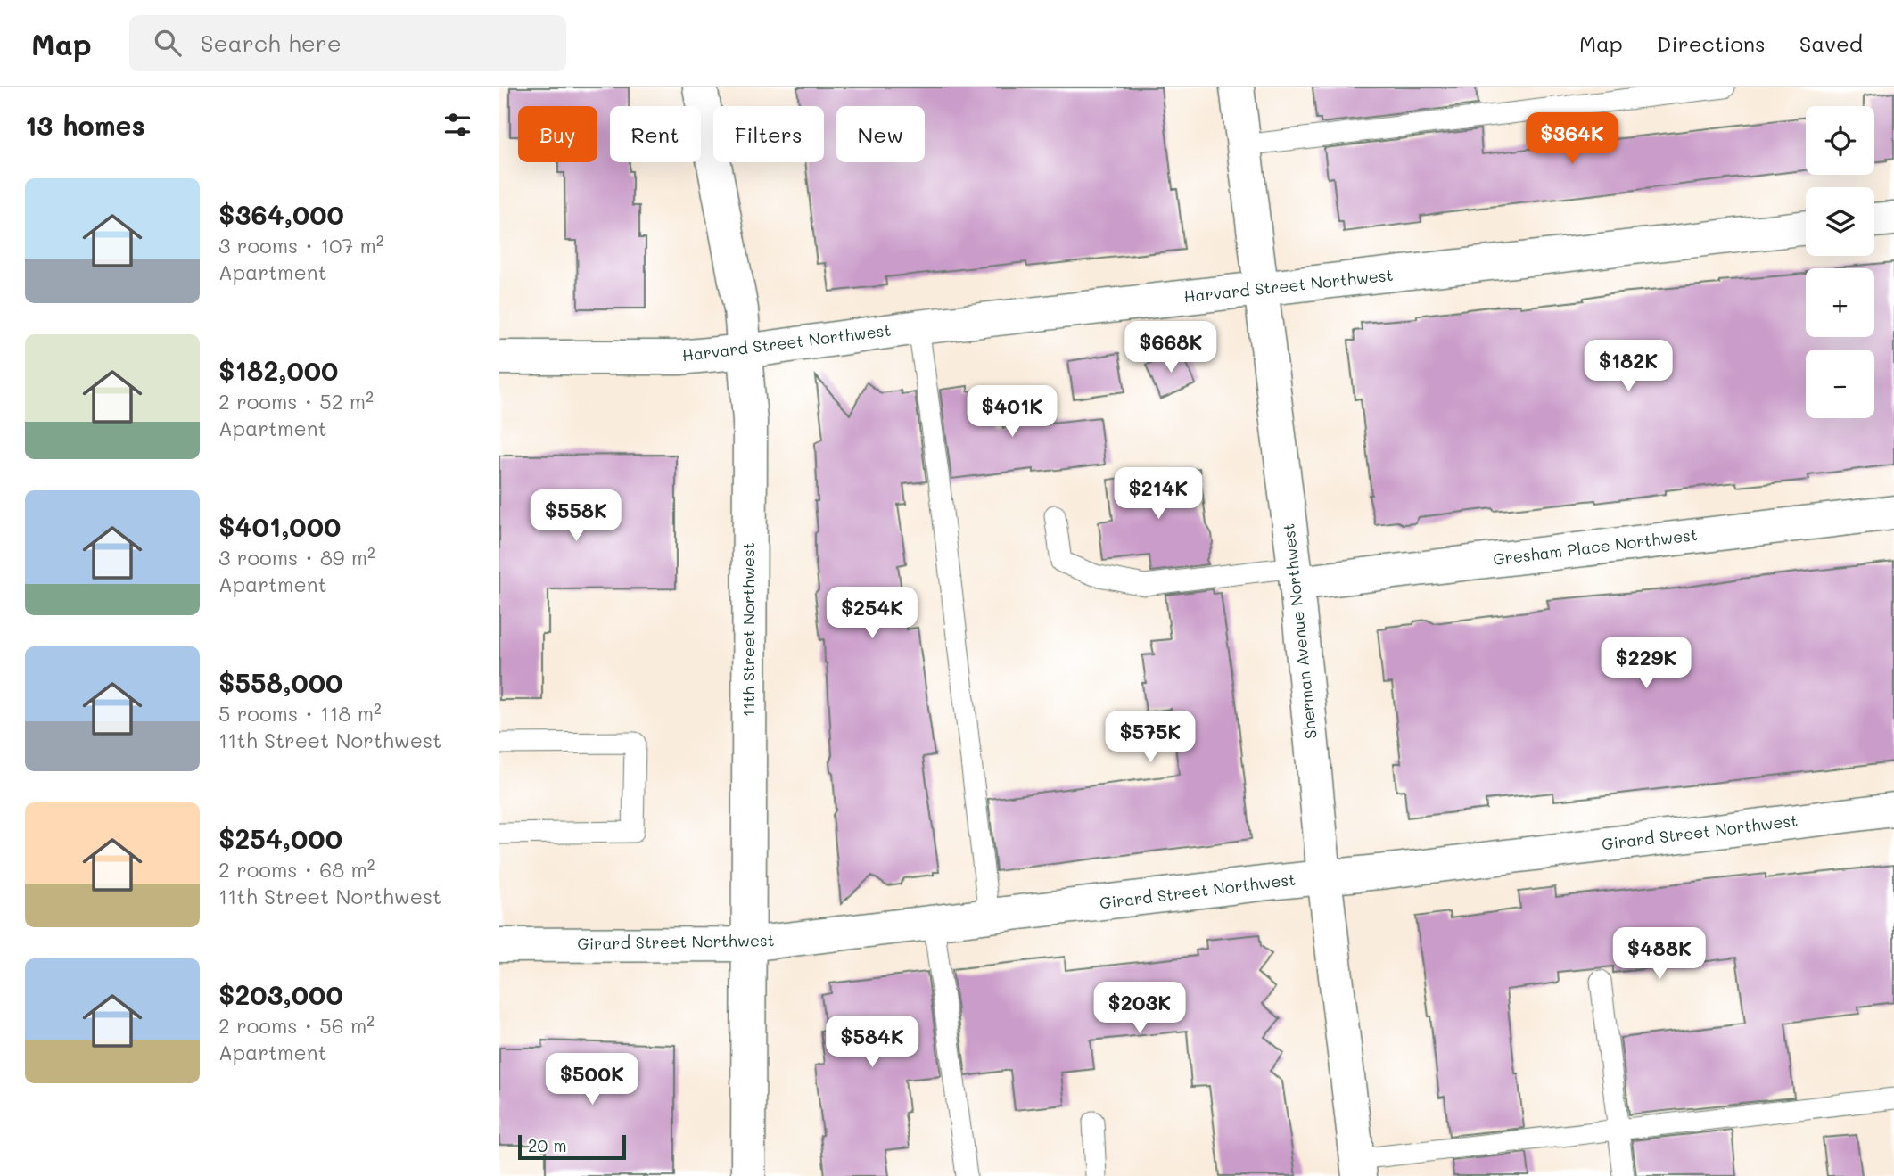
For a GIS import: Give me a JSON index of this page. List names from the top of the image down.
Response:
{
  "streets": {
    "street": [
      "Harvard Street Northwest",
      "Gresham Place Northwest",
      "11th Street Northwest",
      "Sherman Avenue Northwest",
      "Girard Street Northwest"
    ]
  },
  "crossings": [
    ["Harvard Street Northwest", "11th Street Northwest"],
    ["Harvard Street Northwest", "Sherman Avenue Northwest"],
    ["Gresham Place Northwest", "Sherman Avenue Northwest"],
    ["11th Street Northwest", "Girard Street Northwest"],
    ["Sherman Avenue Northwest", "Girard Street Northwest"]
  ],
  "scale_bar": "20 m",
  "page": {
    "header": "Map",
    "search": "Search here",
    "nav": ["Map", "Directions", "Saved"],
    "heading": "13 homes",
    "map_buttons": ["+", "−"],
    "chip": [
      "Buy",
      "Rent",
      "Filters",
      "New"
    ],
    "price": [
      "$364K",
      "$668K",
      "$182K",
      "$401K",
      "$214K",
      "$558K",
      "$254K",
      "$229K",
      "$575K",
      "$488K",
      "$203K",
      "$584K",
      "$500K"
    ],
    "list": [
      {
        "name": "$364,000",
        "note": "3 rooms · 107 m² · Apartment"
      },
      {
        "name": "$182,000",
        "note": "2 rooms · 52 m² · Apartment"
      },
      {
        "name": "$401,000",
        "note": "3 rooms · 89 m² · Apartment"
      },
      {
        "name": "$558,000",
        "note": "5 rooms · 118 m² · 11th Street Northwest"
      },
      {
        "name": "$254,000",
        "note": "2 rooms · 68 m² · 11th Street Northwest"
      },
      {
        "name": "$203,000",
        "note": "2 rooms · 56 m² · Apartment"
      }
    ],
    "scale": "20 m"
  }
}
